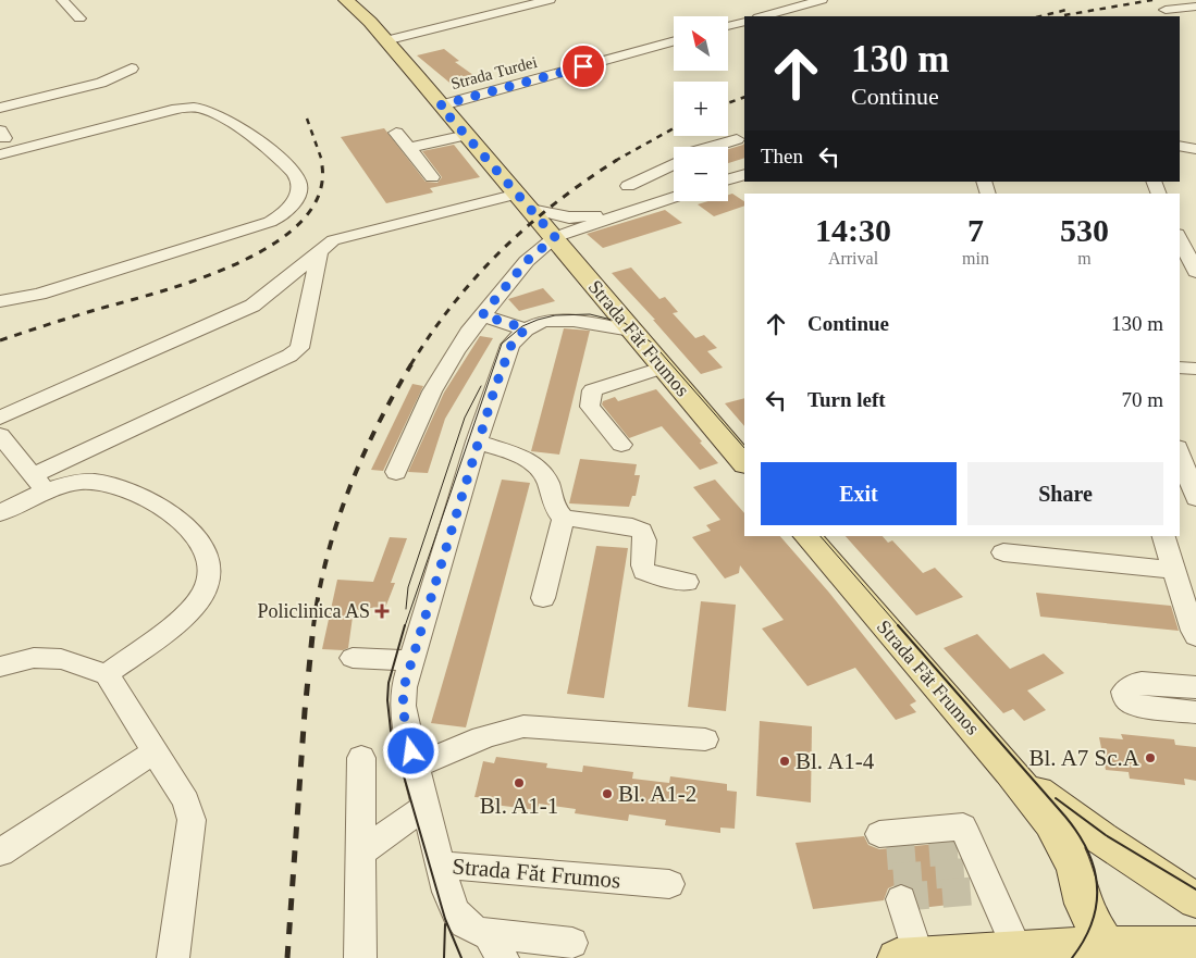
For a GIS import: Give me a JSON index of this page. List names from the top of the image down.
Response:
{
  "streets": {
    "main road": ["Strada Făt Frumos"],
    "street": ["Strada Turdei"]
  },
  "crossings": [
    ["Strada Turdei", "Strada Făt Frumos"]
  ],
  "places": {
    "health": ["Policlinica AS"],
    "other": [
      "Bl. A7 Sc.A",
      "Bl. A1-4",
      "Bl. A1-1",
      "Bl. A1-2"
    ]
  },
  "north": "top left",
  "page": {
    "map_buttons": ["+", "−"],
    "turn": ["130 m", "Continue"],
    "then": "Then",
    "eta": [
      "14:30",
      "Arrival",
      "7",
      "min",
      "530",
      "m"
    ],
    "list": [
      {
        "name": "Continue",
        "value": "130 m"
      },
      {
        "name": "Turn left",
        "value": "70 m"
      }
    ],
    "buttons": ["Exit", "Share"]
  }
}
